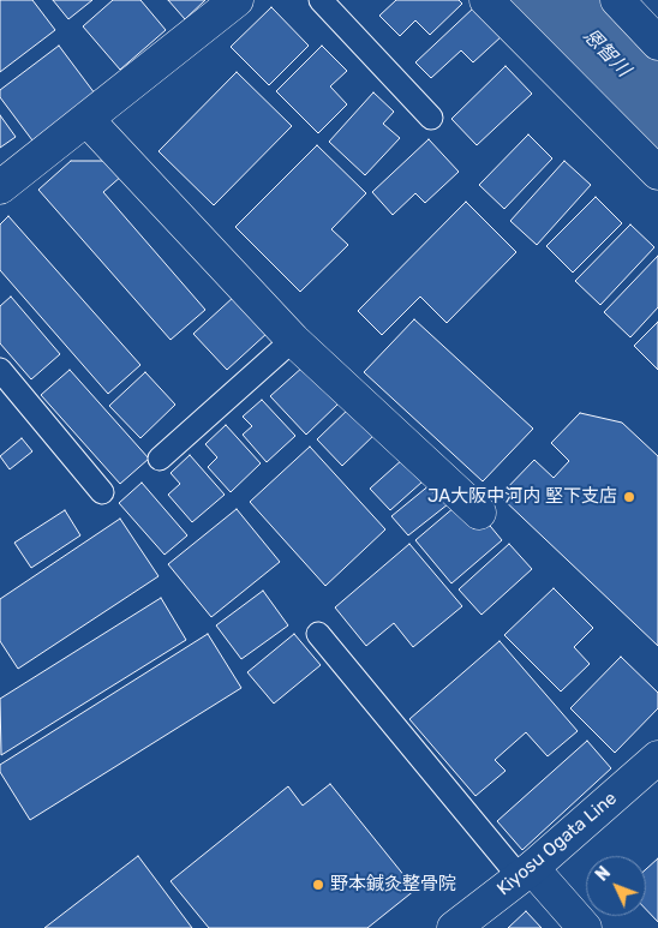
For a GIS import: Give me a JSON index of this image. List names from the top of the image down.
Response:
{
  "streets": {
    "street": ["Kiyosu Ogata Line"]
  },
  "water": ["恩智川"],
  "places": ["JA大阪中河内 堅下支店", "野本鍼灸整骨院"],
  "north": "top left"
}
